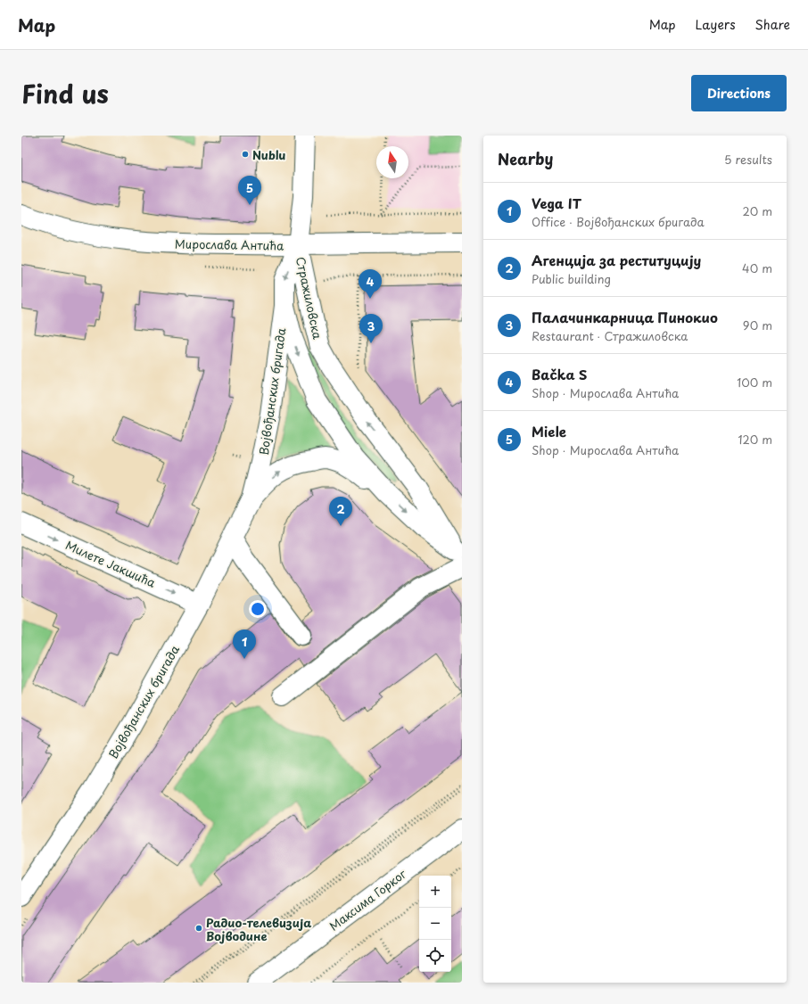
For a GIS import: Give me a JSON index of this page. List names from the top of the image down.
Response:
{
  "streets": {
    "street": [
      "Мирослава Антића",
      "Стражиловска",
      "Војвођанских бригада",
      "Милете Јакшића",
      "Максима Горког"
    ]
  },
  "crossings": [
    ["Мирослава Антића", "Стражиловска"],
    ["Стражиловска", "Војвођанских бригада"],
    ["Војвођанских бригада", "Милете Јакшића"]
  ],
  "one_way": ["Милете Јакшића"],
  "places": ["Nublu", "Радио-телевизија Војводине"],
  "north": "top",
  "page": {
    "header": "Map",
    "nav": ["Map", "Layers", "Share"],
    "title": "Find us",
    "buttons": "Directions",
    "heading": ["Nearby", "5 results"],
    "pins": [
      "5",
      "4",
      "3",
      "2",
      "1"
    ],
    "list": [
      {
        "mark": "1",
        "name": "Vega IT",
        "note": "Office · Војвођанских бригада",
        "value": "20 m"
      },
      {
        "mark": "2",
        "name": "Агенција за реституцију",
        "note": "Public building",
        "value": "40 m"
      },
      {
        "mark": "3",
        "name": "Палачинкарница Пинокио",
        "note": "Restaurant · Стражиловска",
        "value": "90 m"
      },
      {
        "mark": "4",
        "name": "Bačka S",
        "note": "Shop · Мирослава Антића",
        "value": "100 m"
      },
      {
        "mark": "5",
        "name": "Miele",
        "note": "Shop · Мирослава Антића",
        "value": "120 m"
      }
    ],
    "map_buttons": ["+", "−"]
  }
}
